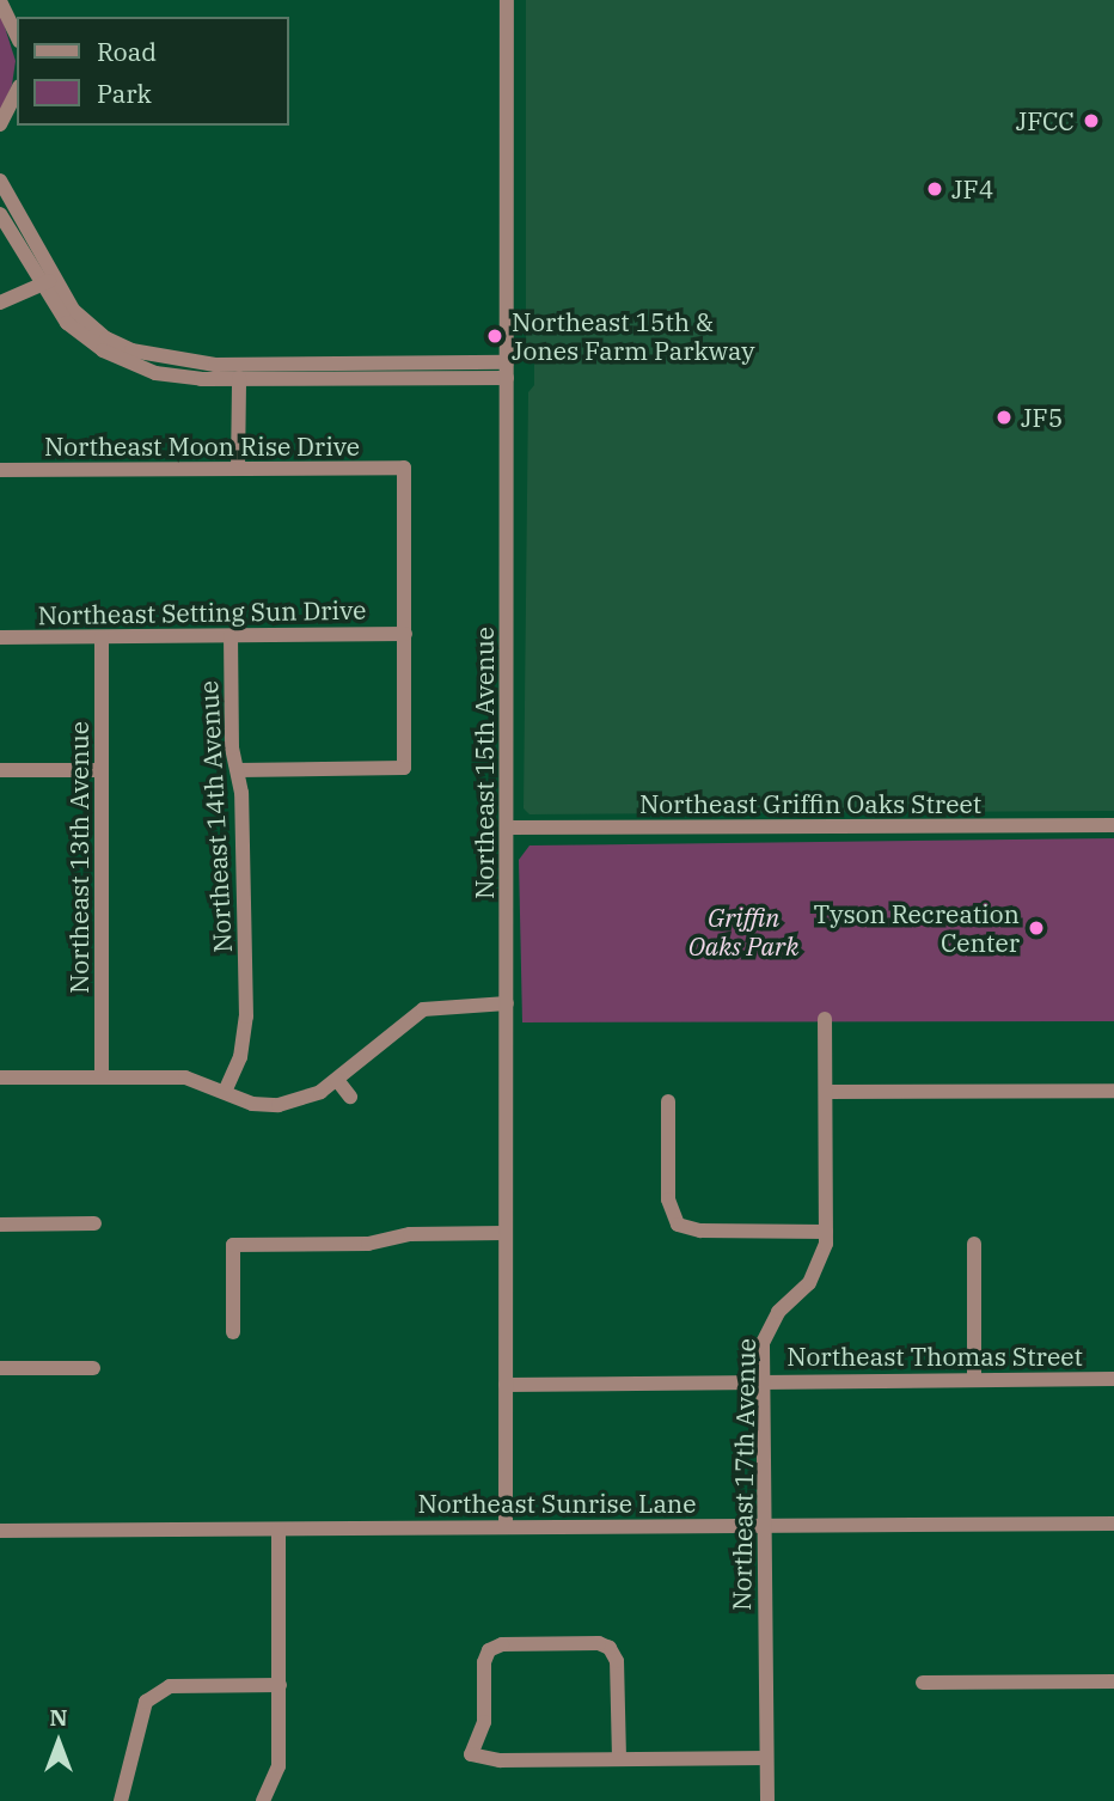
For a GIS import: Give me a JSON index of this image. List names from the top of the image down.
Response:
{
  "streets": {
    "street": [
      "Northeast Moon Rise Drive",
      "Northeast Setting Sun Drive",
      "Northeast 15th Avenue",
      "Northeast Griffin Oaks Street",
      "Northeast 14th Avenue",
      "Northeast 13th Avenue",
      "Northeast Thomas Street",
      "Northeast 17th Avenue",
      "Northeast Sunrise Lane"
    ]
  },
  "crossings": [
    ["Northeast Moon Rise Drive", "Northeast Setting Sun Drive"],
    ["Northeast Setting Sun Drive", "Northeast 14th Avenue"],
    ["Northeast Setting Sun Drive", "Northeast 13th Avenue"],
    ["Northeast 15th Avenue", "Northeast Griffin Oaks Street"],
    ["Northeast 15th Avenue", "Northeast Thomas Street"],
    ["Northeast 15th Avenue", "Northeast Sunrise Lane"],
    ["Northeast Thomas Street", "Northeast 17th Avenue"],
    ["Northeast 17th Avenue", "Northeast Sunrise Lane"]
  ],
  "parks": ["Griffin Oaks Park"],
  "places": [
    "JFCC",
    "JF4",
    "Northeast 15th & Jones Farm Parkway",
    "JF5",
    "Tyson Recreation Center"
  ],
  "legend": ["Road", "Park"],
  "north": "top"
}
